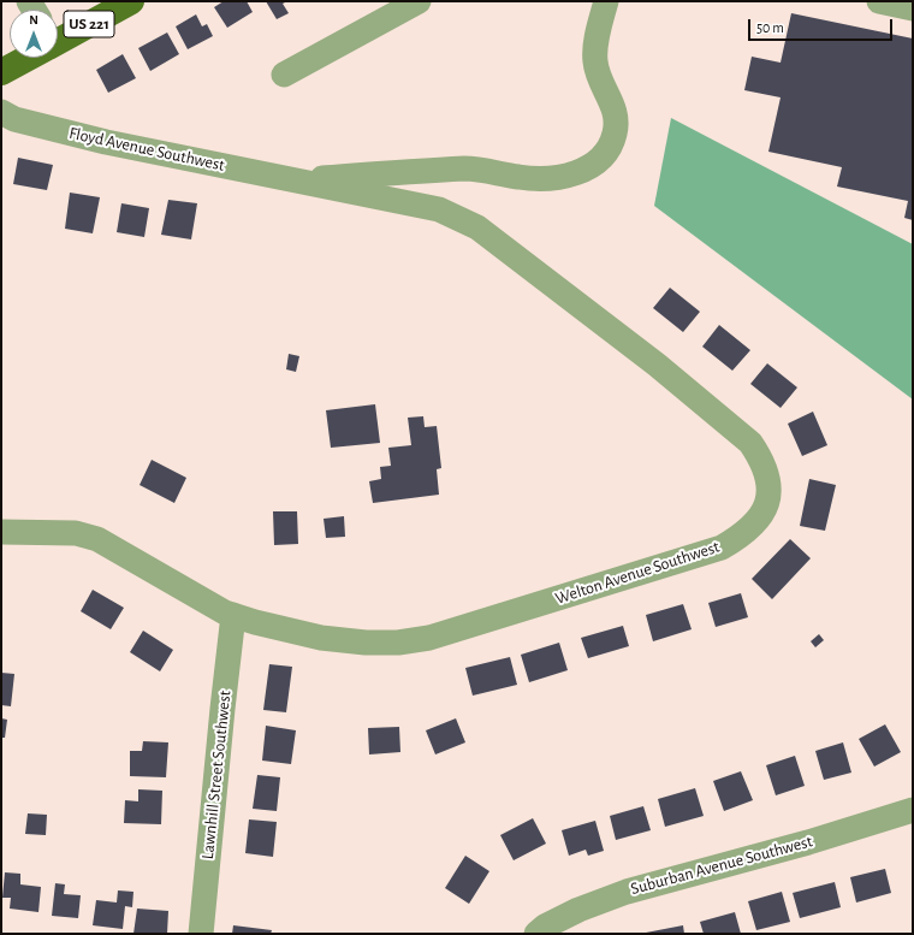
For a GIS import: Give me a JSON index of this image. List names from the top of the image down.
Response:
{
  "streets": {
    "main road": ["US 221"],
    "street": [
      "Floyd Avenue Southwest",
      "Welton Avenue Southwest",
      "Lawnhill Street Southwest",
      "Suburban Avenue Southwest"
    ]
  },
  "crossings": [
    ["Floyd Avenue Southwest", "Welton Avenue Southwest"],
    ["Welton Avenue Southwest", "Lawnhill Street Southwest"]
  ],
  "scale_bar": "50 m",
  "north": "top"
}
